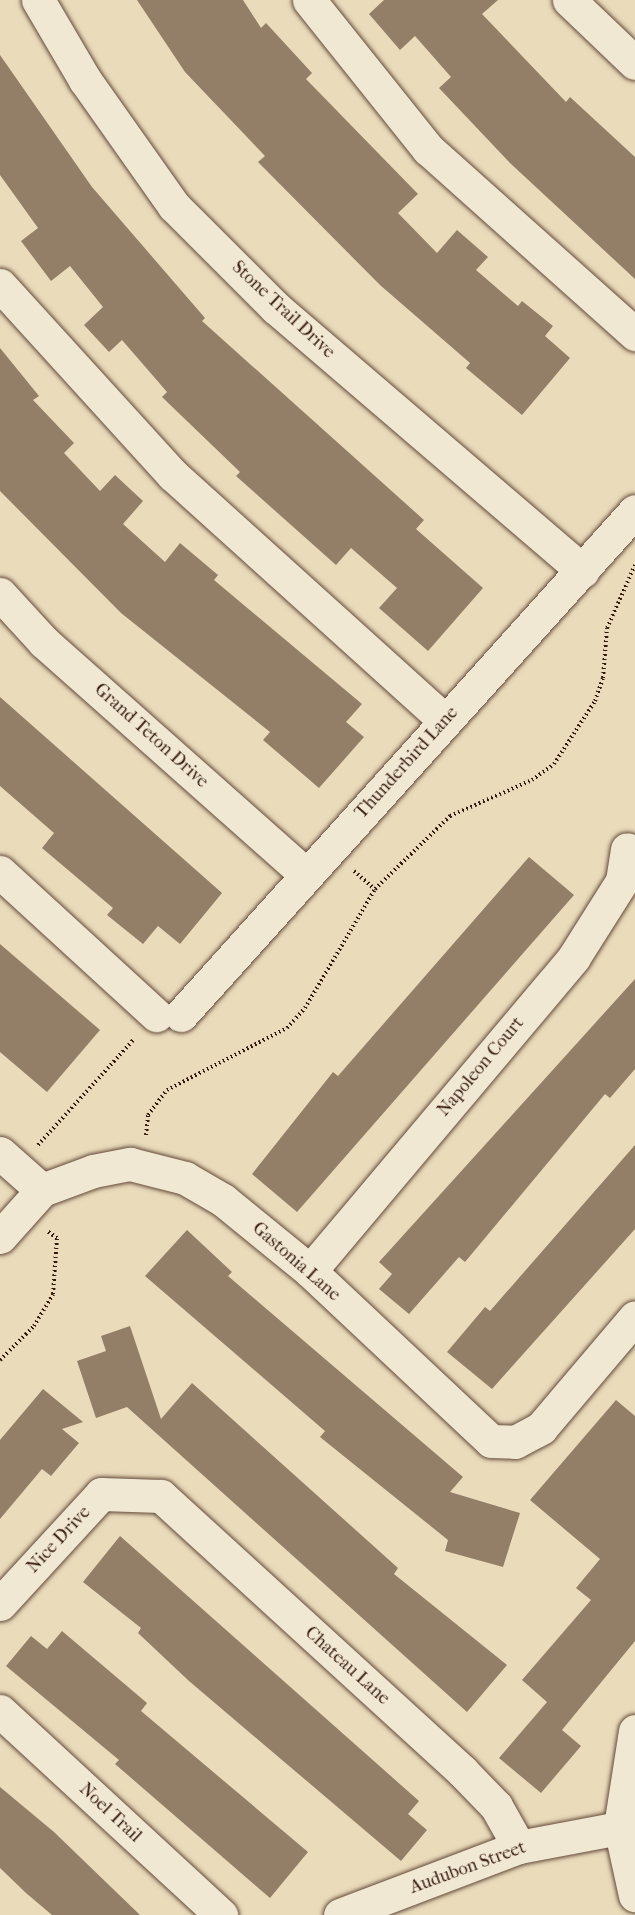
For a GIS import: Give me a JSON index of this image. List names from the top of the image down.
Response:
{
  "streets": {
    "street": [
      "Stone Trail Drive",
      "Grand Teton Drive",
      "Thunderbird Lane",
      "Napoleon Court",
      "Gastonia Lane",
      "Nice Drive",
      "Chateau Lane",
      "Noel Trail",
      "Audubon Street"
    ]
  },
  "crossings": [
    ["Stone Trail Drive", "Thunderbird Lane"],
    ["Grand Teton Drive", "Thunderbird Lane"],
    ["Napoleon Court", "Gastonia Lane"],
    ["Nice Drive", "Chateau Lane"],
    ["Chateau Lane", "Audubon Street"]
  ]
}
